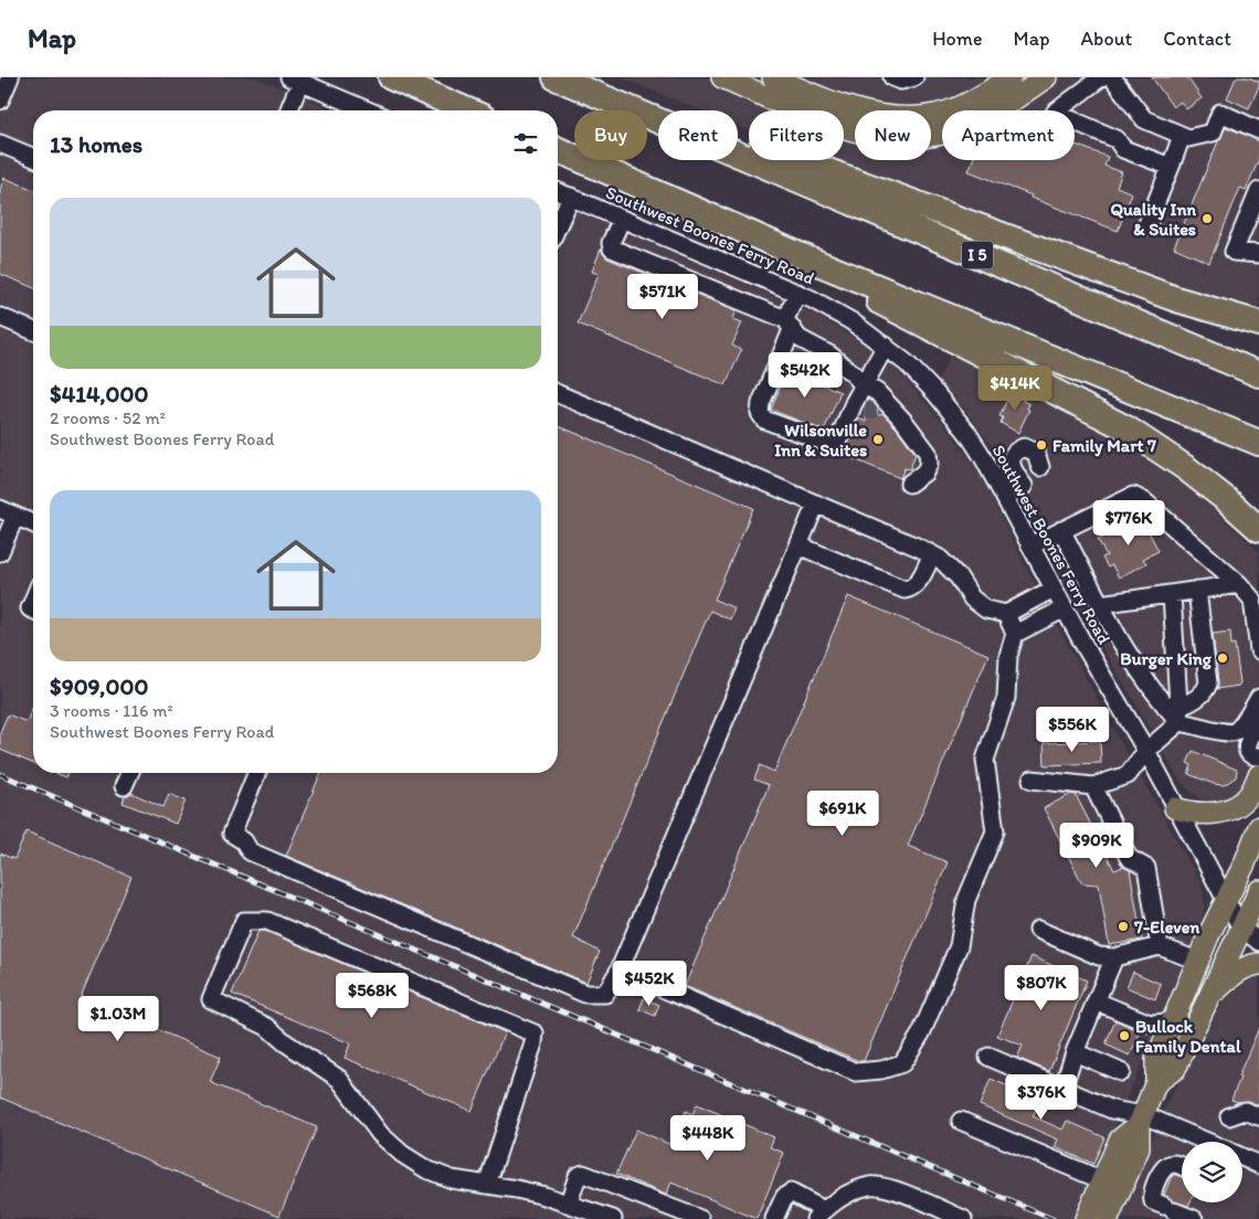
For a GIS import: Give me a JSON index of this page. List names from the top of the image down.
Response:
{
  "streets": {
    "highway": ["I 5"],
    "street": ["Southwest Boones Ferry Road"]
  },
  "places": [
    "Quality Inn & Suites",
    "Wilsonville Inn & Suites",
    "Family Mart 7",
    "Burger King",
    "7-Eleven",
    "Bullock Family Dental"
  ],
  "page": {
    "header": "Map",
    "nav": [
      "Home",
      "Map",
      "About",
      "Contact"
    ],
    "chip": [
      "Buy",
      "Rent",
      "Filters",
      "New",
      "Apartment"
    ],
    "heading": "13 homes",
    "list": [
      {
        "name": "$414,000",
        "note": "2 rooms · 52 m² · Southwest Boones Ferry Road"
      },
      {
        "name": "$909,000",
        "note": "3 rooms · 116 m² · Southwest Boones Ferry Road"
      }
    ],
    "price": [
      "$571K",
      "$542K",
      "$414K",
      "$776K",
      "$556K",
      "$691K",
      "$909K",
      "$452K",
      "$807K",
      "$568K",
      "$1.03M",
      "$376K",
      "$448K"
    ]
  }
}
